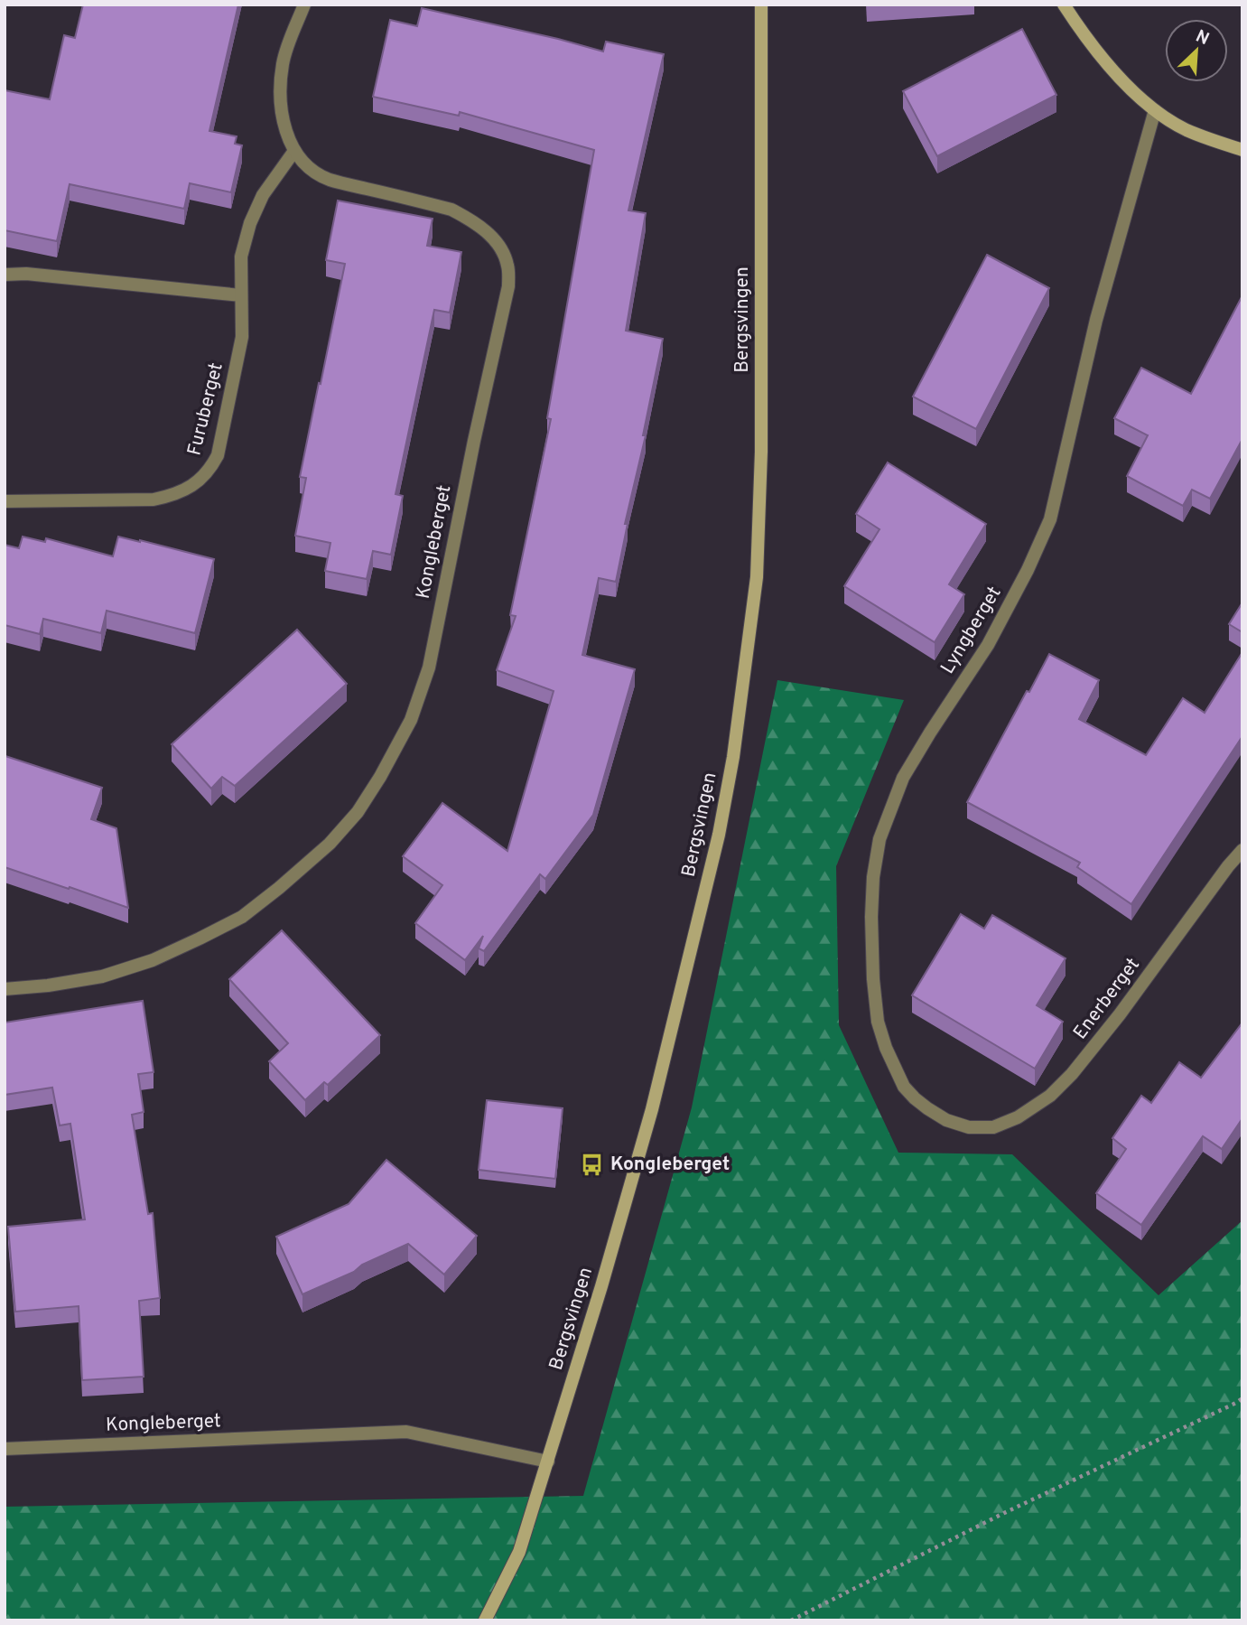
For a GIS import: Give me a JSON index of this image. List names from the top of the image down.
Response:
{
  "streets": {
    "street": [
      "Bergsvingen",
      "Furuberget",
      "Kongleberget",
      "Lyngberget",
      "Enerberget"
    ]
  },
  "crossings": [
    ["Bergsvingen", "Kongleberget"],
    ["Furuberget", "Kongleberget"],
    ["Lyngberget", "Enerberget"]
  ],
  "places": {
    "bus stop": ["Kongleberget"]
  },
  "north": "top right"
}
